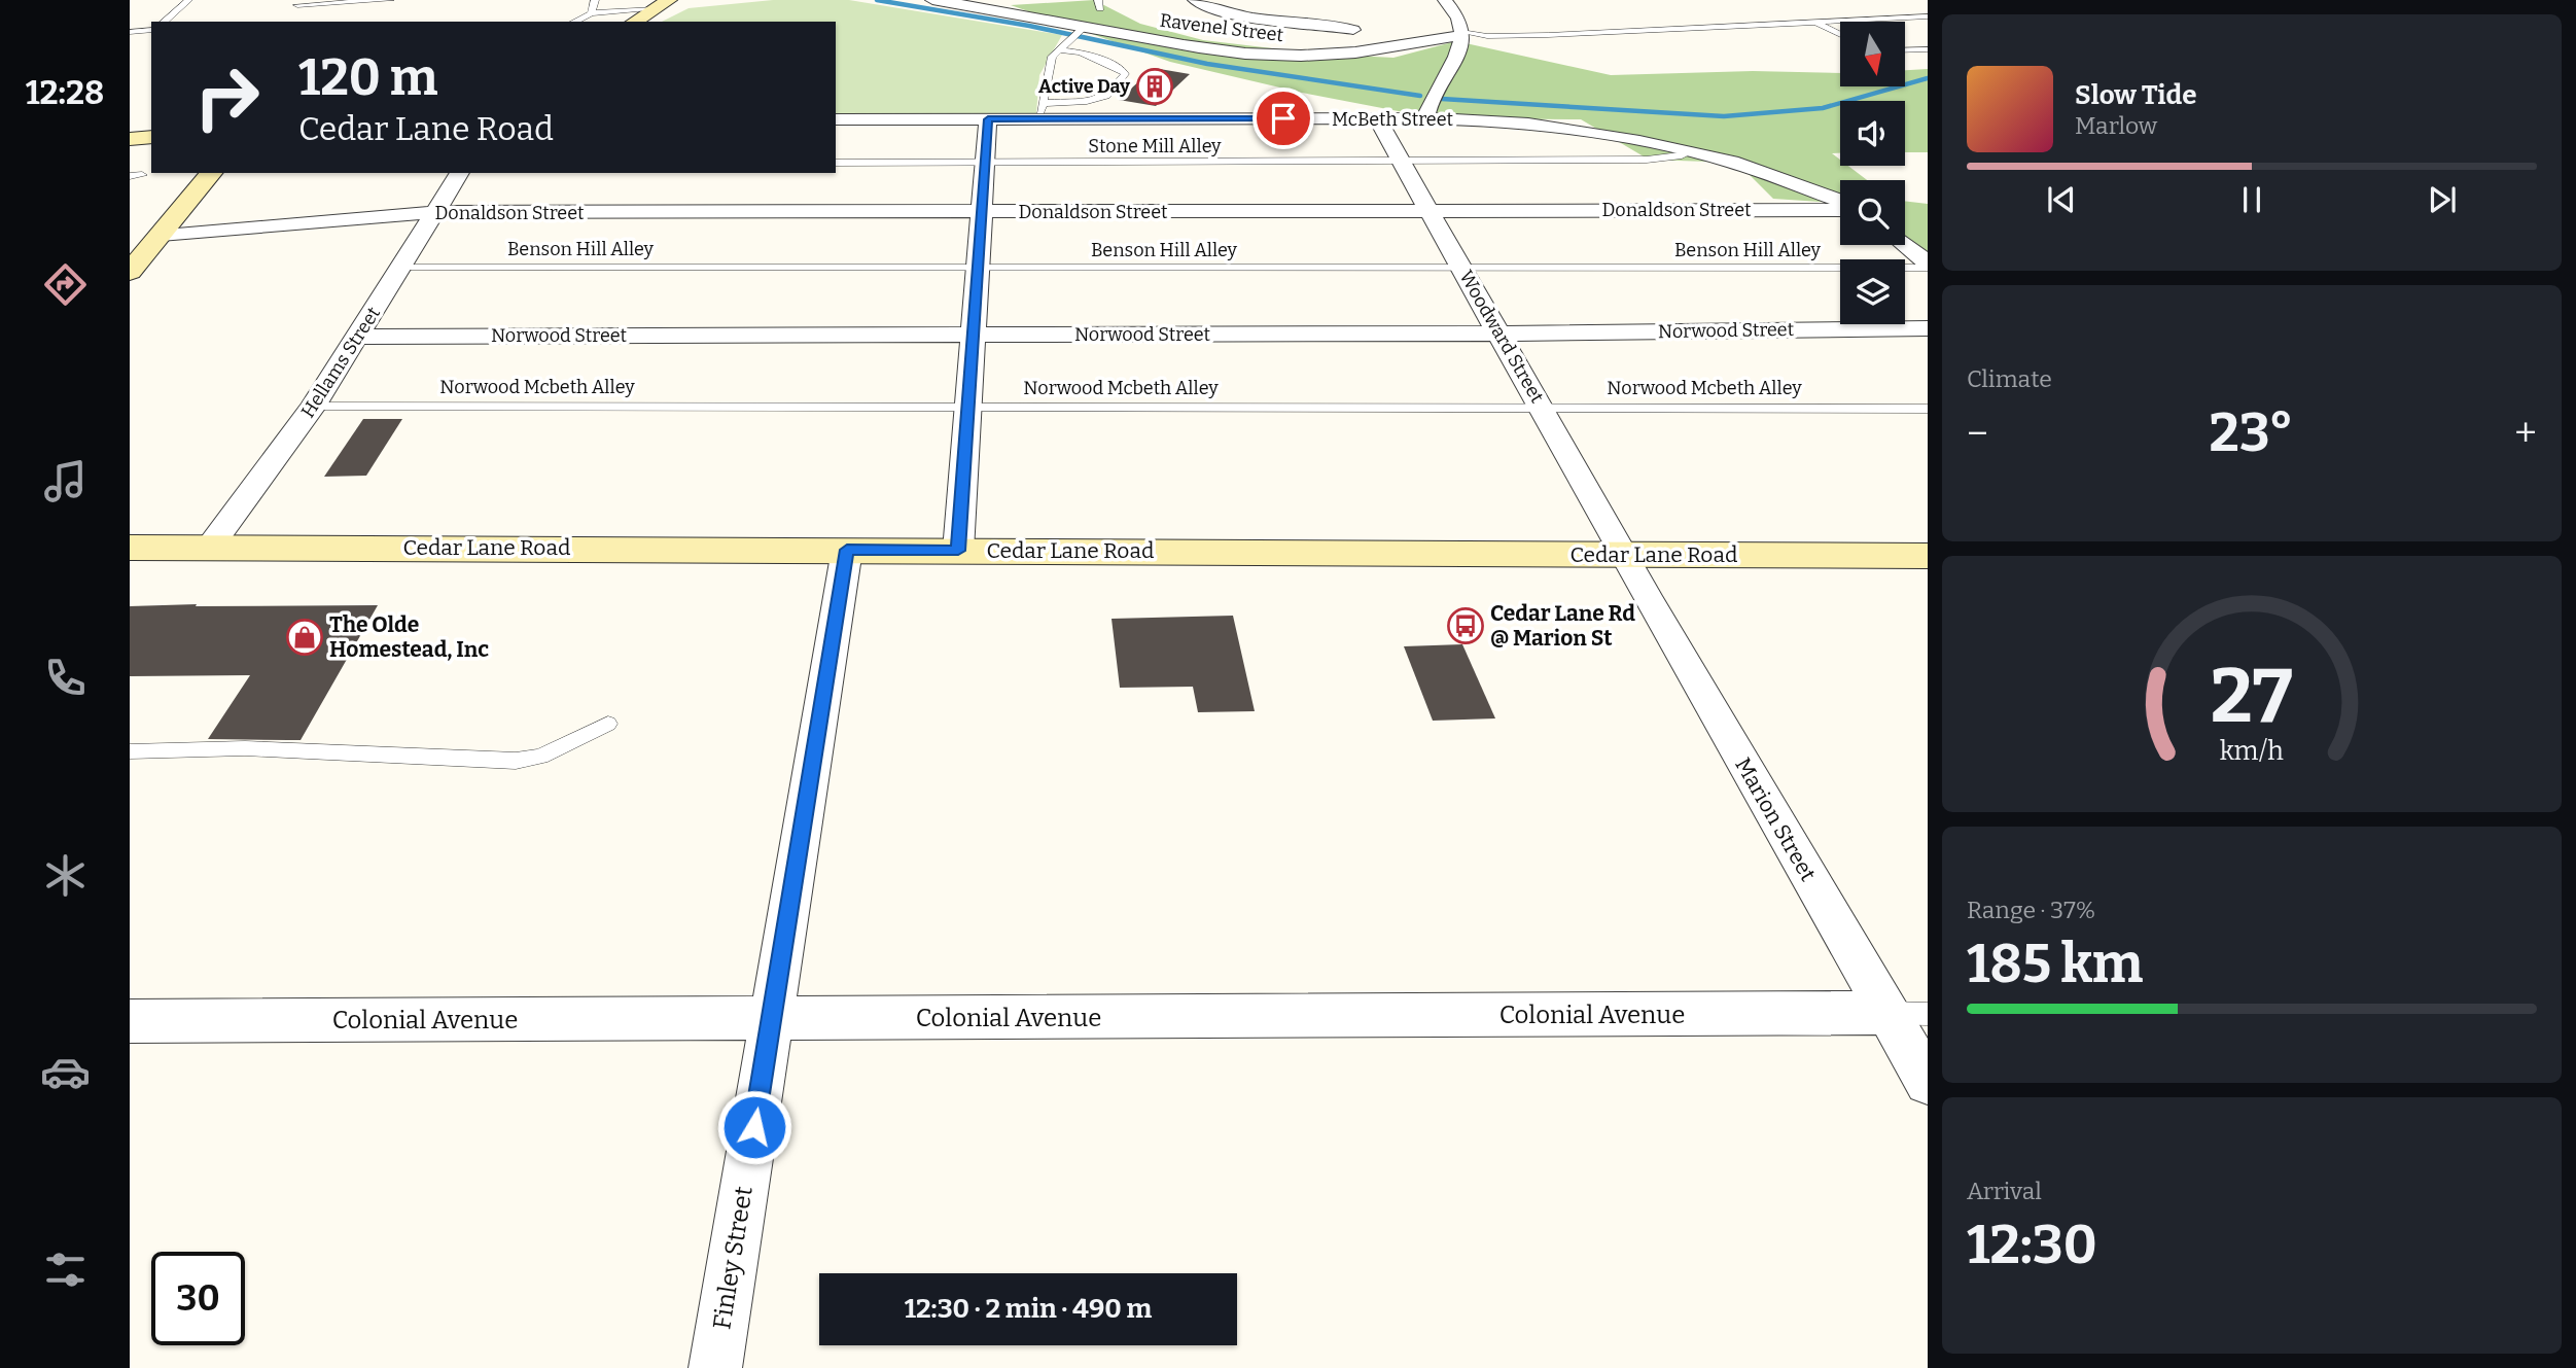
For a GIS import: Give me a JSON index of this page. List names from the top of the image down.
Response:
{
  "streets": {
    "main road": ["Cedar Lane Road"],
    "street": [
      "Ravenel Street",
      "McBeth Street",
      "Donaldson Street",
      "Norwood Street",
      "Woodward Street",
      "Hellams Street",
      "Marion Street",
      "Colonial Avenue",
      "Finley Street"
    ],
    "lane": ["Stone Mill Alley", "Benson Hill Alley", "Norwood Mcbeth Alley"]
  },
  "crossings": [
    ["McBeth Street", "Stone Mill Alley"],
    ["McBeth Street", "Woodward Street"],
    ["Stone Mill Alley", "Woodward Street"],
    ["Donaldson Street", "Woodward Street"],
    ["Donaldson Street", "Hellams Street"],
    ["Benson Hill Alley", "Woodward Street"],
    ["Benson Hill Alley", "Hellams Street"],
    ["Norwood Street", "Woodward Street"],
    ["Norwood Street", "Hellams Street"],
    ["Woodward Street", "Norwood Mcbeth Alley"],
    ["Woodward Street", "Cedar Lane Road"],
    ["Woodward Street", "Marion Street"],
    ["Hellams Street", "Norwood Mcbeth Alley"],
    ["Hellams Street", "Cedar Lane Road"],
    ["Cedar Lane Road", "Marion Street"],
    ["Cedar Lane Road", "Finley Street"],
    ["Marion Street", "Colonial Avenue"],
    ["Colonial Avenue", "Finley Street"]
  ],
  "places": {
    "building": ["Active Day"],
    "bus stop": ["Cedar Lane Rd @ Marion St"],
    "shop": ["The Olde Homestead, Inc"]
  },
  "north": "bottom",
  "page": {
    "tabs": "12:28",
    "turn": ["120 m", "Cedar Lane Road"],
    "song": ["Slow Tide", "Marlow"],
    "tile": [
      "Climate",
      ["Range · 37%", "185 km"],
      ["Arrival", "12:30"]
    ],
    "heat": ["−", "23°", "+"],
    "limit": "30",
    "trip": "12:30 · 2 min · 490 m",
    "gauge": ["27", "km/h"]
  }
}
